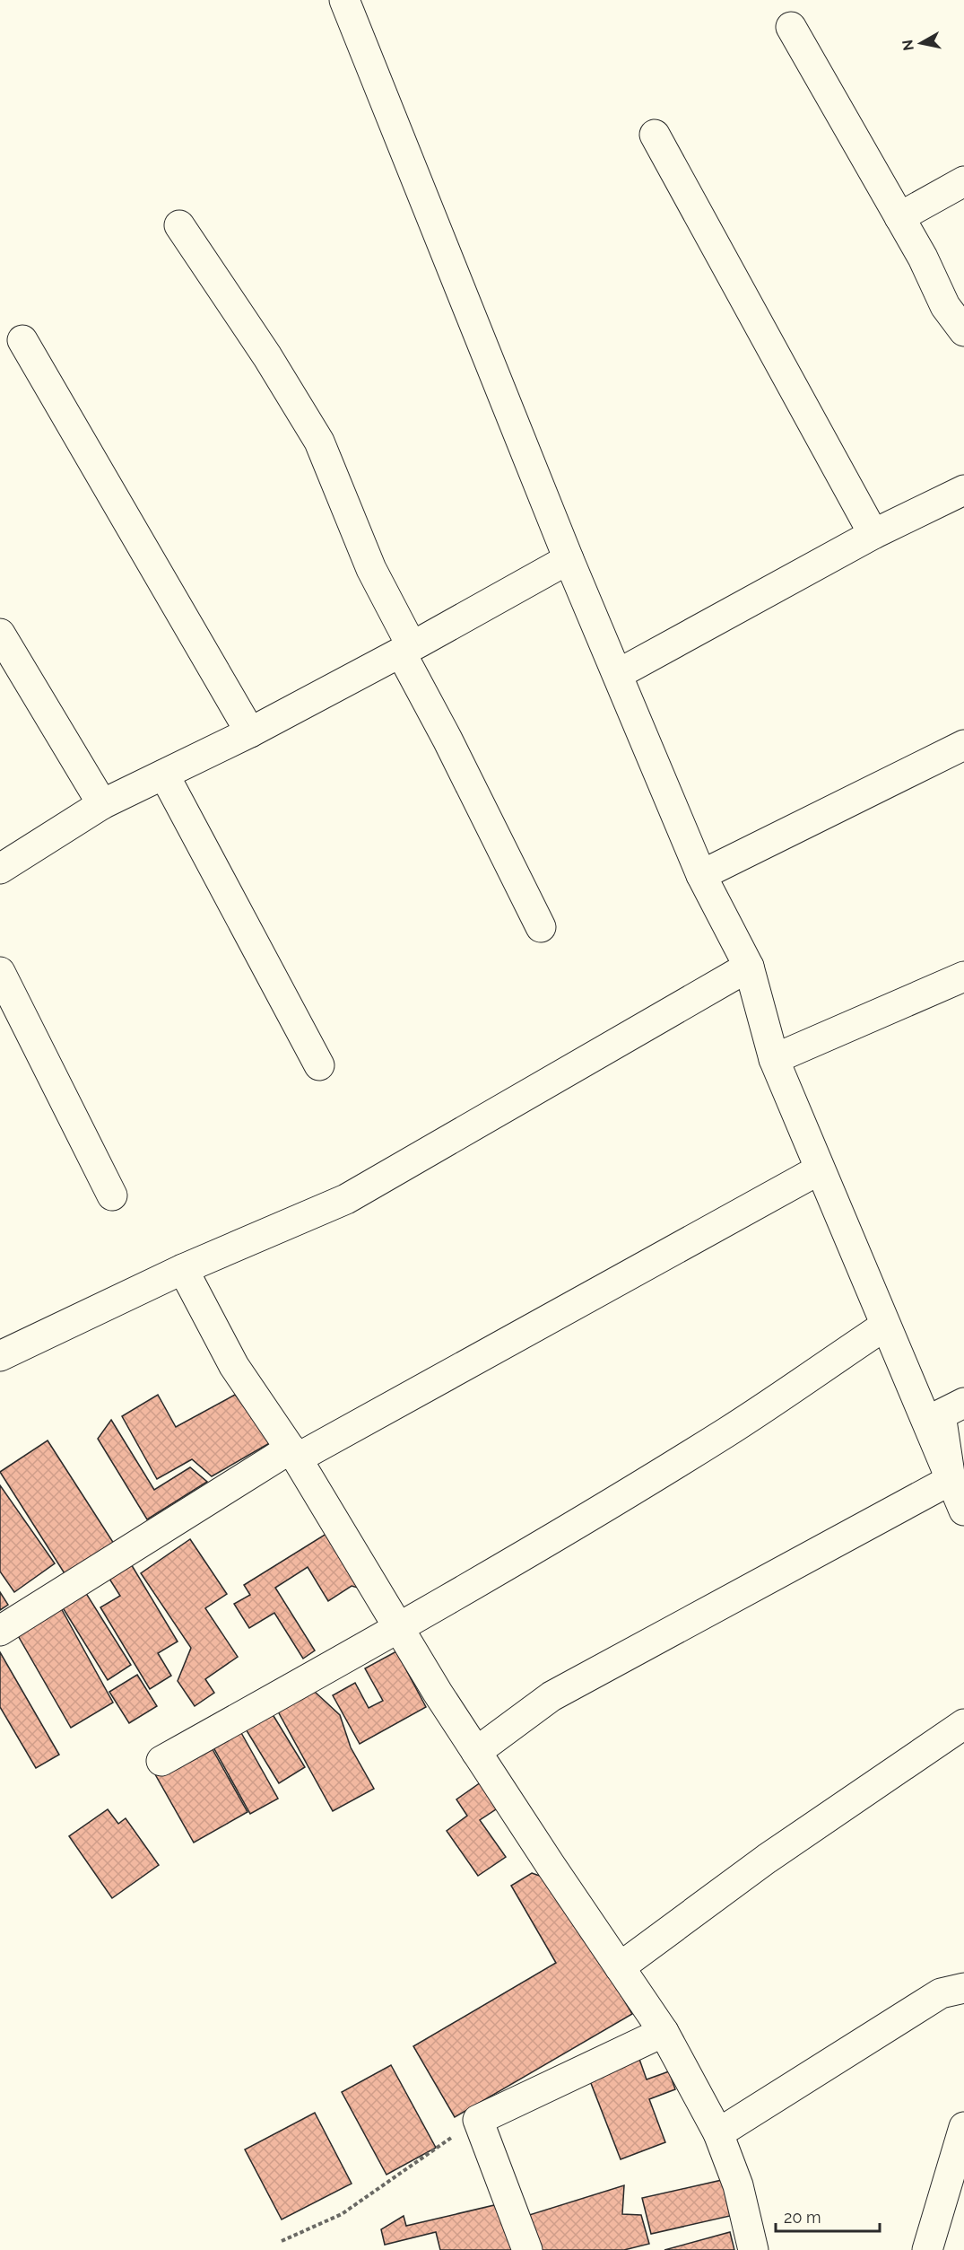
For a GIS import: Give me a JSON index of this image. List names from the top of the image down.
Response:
{
  "scale_bar": "20 m",
  "north": "left"
}
